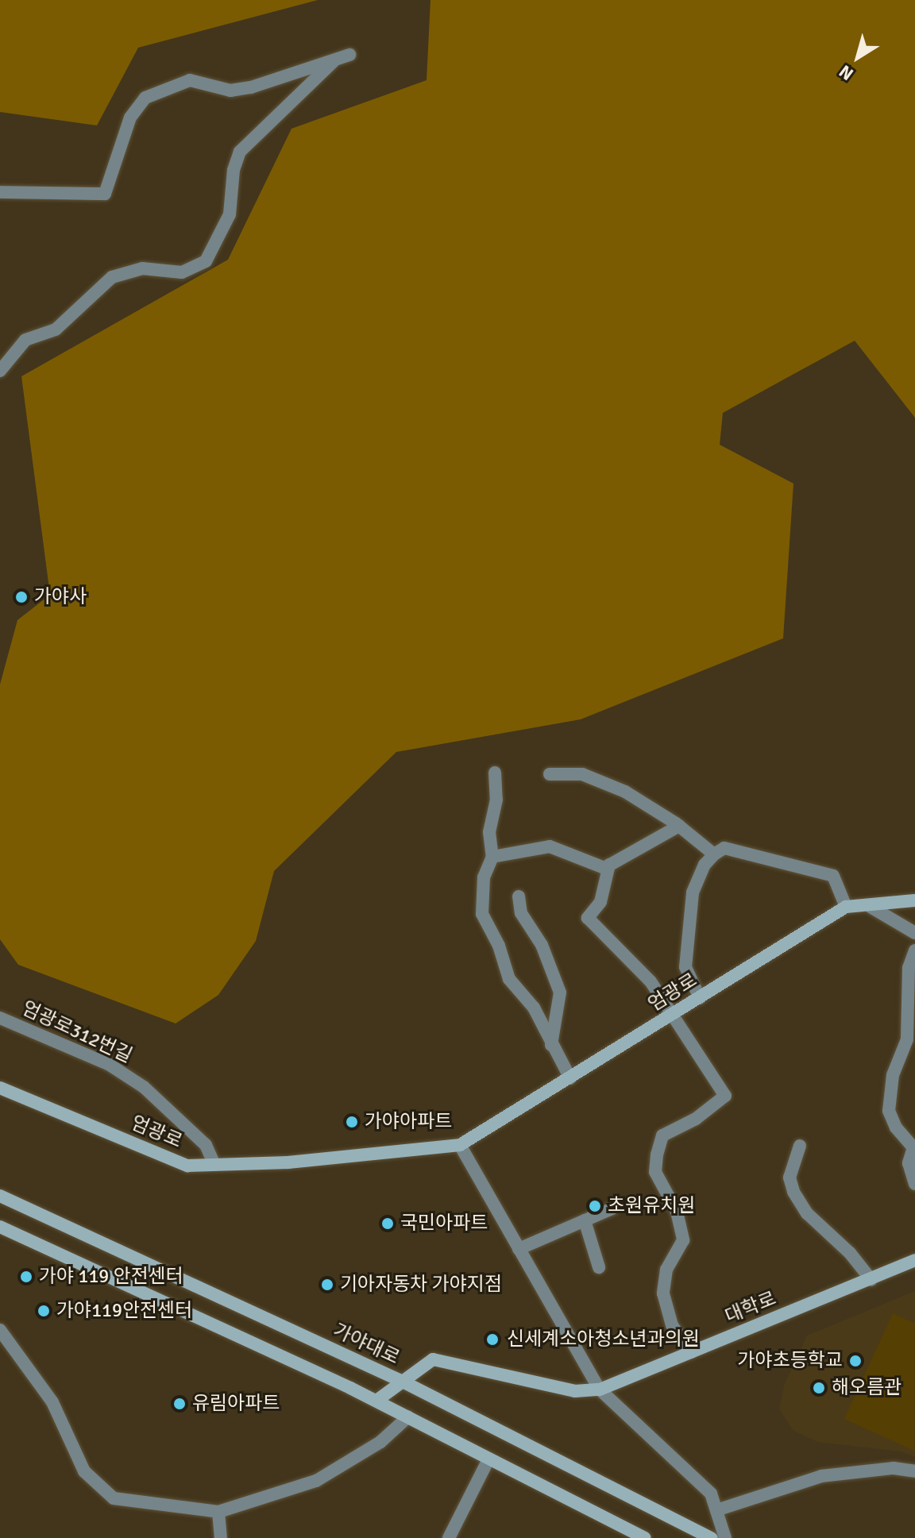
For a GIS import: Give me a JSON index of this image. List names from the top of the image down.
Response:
{
  "streets": {
    "main road": ["엄광로", "대학로", "가야대로"],
    "street": ["엄광로312번길"]
  },
  "crossings": [
    ["엄광로", "엄광로312번길"],
    ["대학로", "가야대로"]
  ],
  "places": [
    "가야사",
    "가야아파트",
    "초원유치원",
    "국민아파트",
    "가야 119 안전센터",
    "기아자동차 가야지점",
    "가야119안전센터",
    "신세계소아청소년과의원",
    "가야초등학교",
    "해오름관",
    "유림아파트"
  ],
  "north": "bottom left"
}
